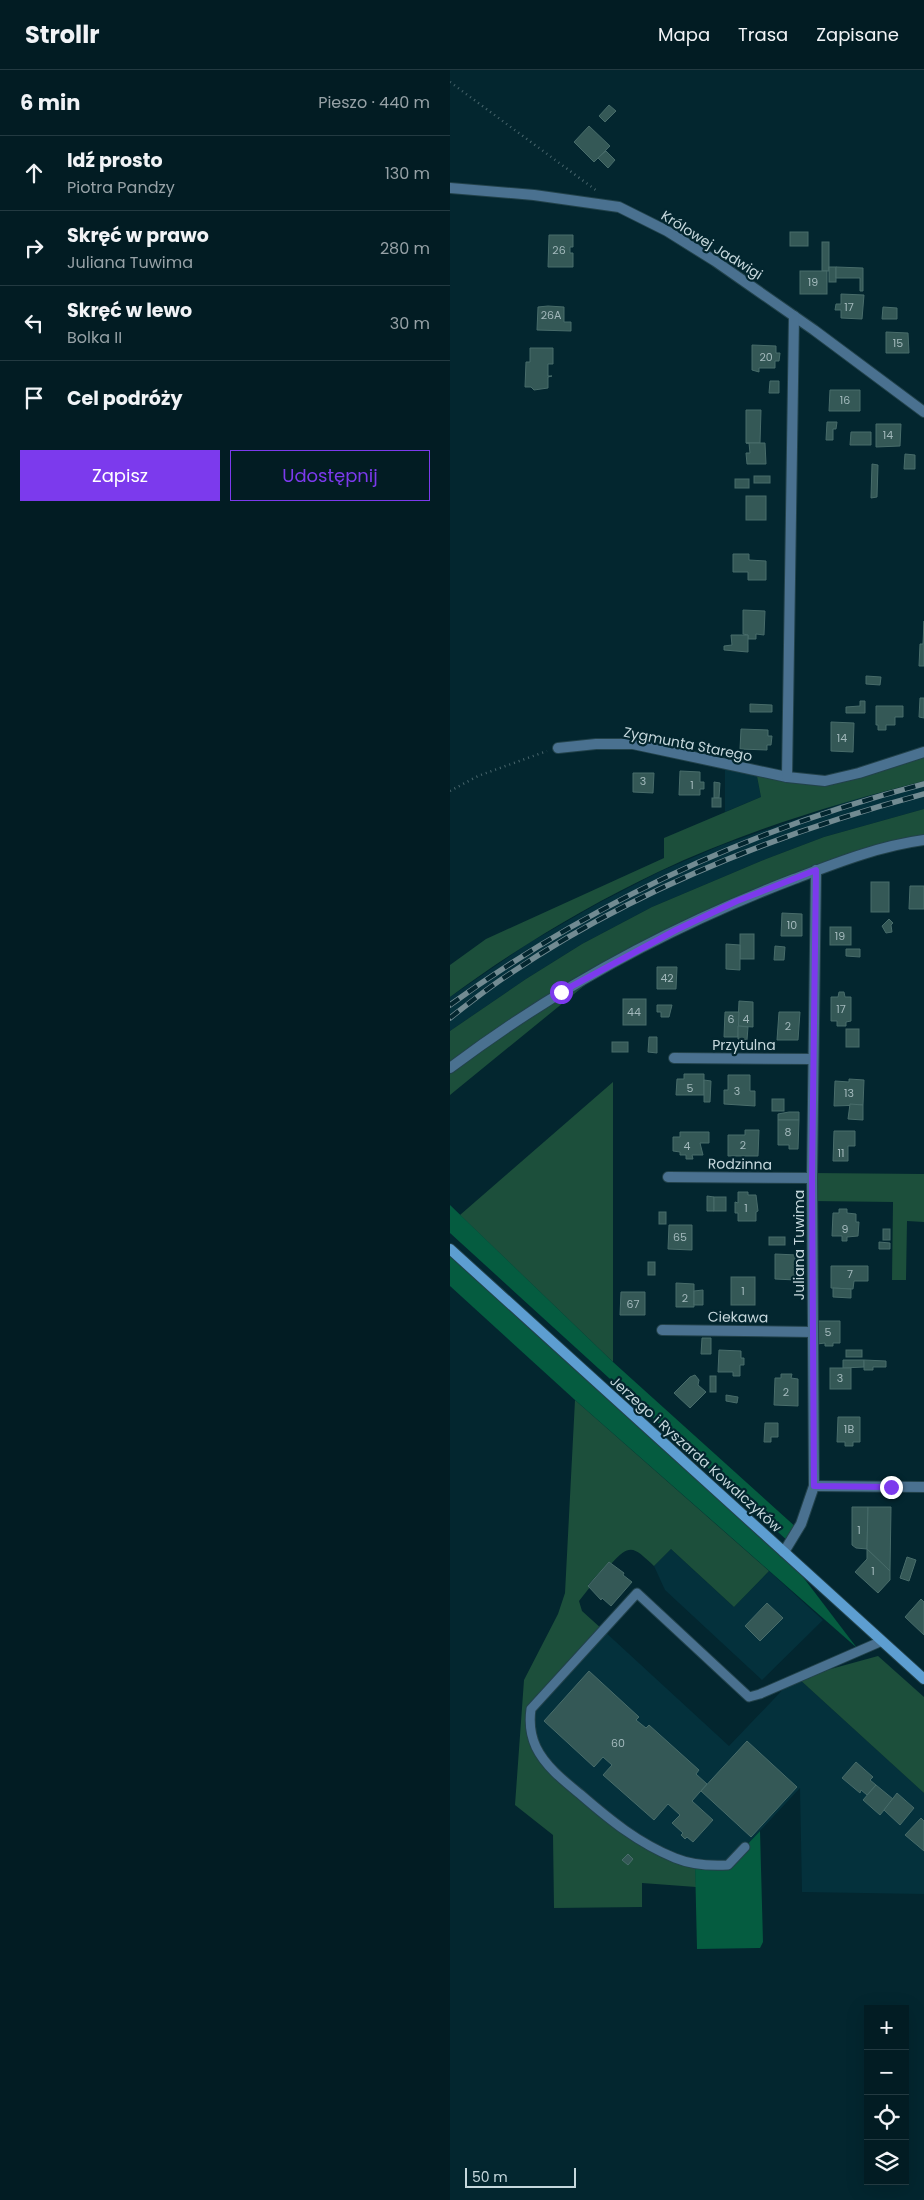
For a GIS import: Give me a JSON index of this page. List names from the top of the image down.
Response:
{
  "streets": {
    "main road": ["Jerzego i Ryszarda Kowalczyków"],
    "street": [
      "Królowej Jadwigi",
      "Zygmunta Starego",
      "Przytulna",
      "Rodzinna",
      "Juliana Tuwima",
      "Ciekawa"
    ]
  },
  "crossings": [
    ["Przytulna", "Juliana Tuwima"],
    ["Rodzinna", "Juliana Tuwima"],
    ["Juliana Tuwima", "Ciekawa"],
    ["Juliana Tuwima", "Jerzego i Ryszarda Kowalczyków"]
  ],
  "house_numbers": [
    "26",
    "19",
    "17",
    "26A",
    "15",
    "20",
    "16",
    "14",
    "14",
    "3",
    "1",
    "10",
    "19",
    "42",
    "17",
    "44",
    "6",
    "4",
    "2",
    "5",
    "3",
    "13",
    "8",
    "2",
    "4",
    "11",
    "1",
    "9",
    "65",
    "7",
    "1",
    "2",
    "67",
    "5",
    "3",
    "2",
    "1B",
    "1",
    "1",
    "60"
  ],
  "scale_bar": "50 m",
  "page": {
    "header": "Strollr",
    "nav": ["Mapa", "Trasa", "Zapisane"],
    "heading": ["6 min", "Pieszo · 440 m"],
    "list": [
      ["Idź prosto", "Piotra Pandzy", "130 m"],
      ["Skręć w prawo", "Juliana Tuwima", "280 m"],
      ["Skręć w lewo", "Bolka II", "30 m"],
      "Cel podróży"
    ],
    "buttons": ["Zapisz", "Udostępnij"],
    "map_buttons": ["+", "−"],
    "scale": "50 m"
  }
}
